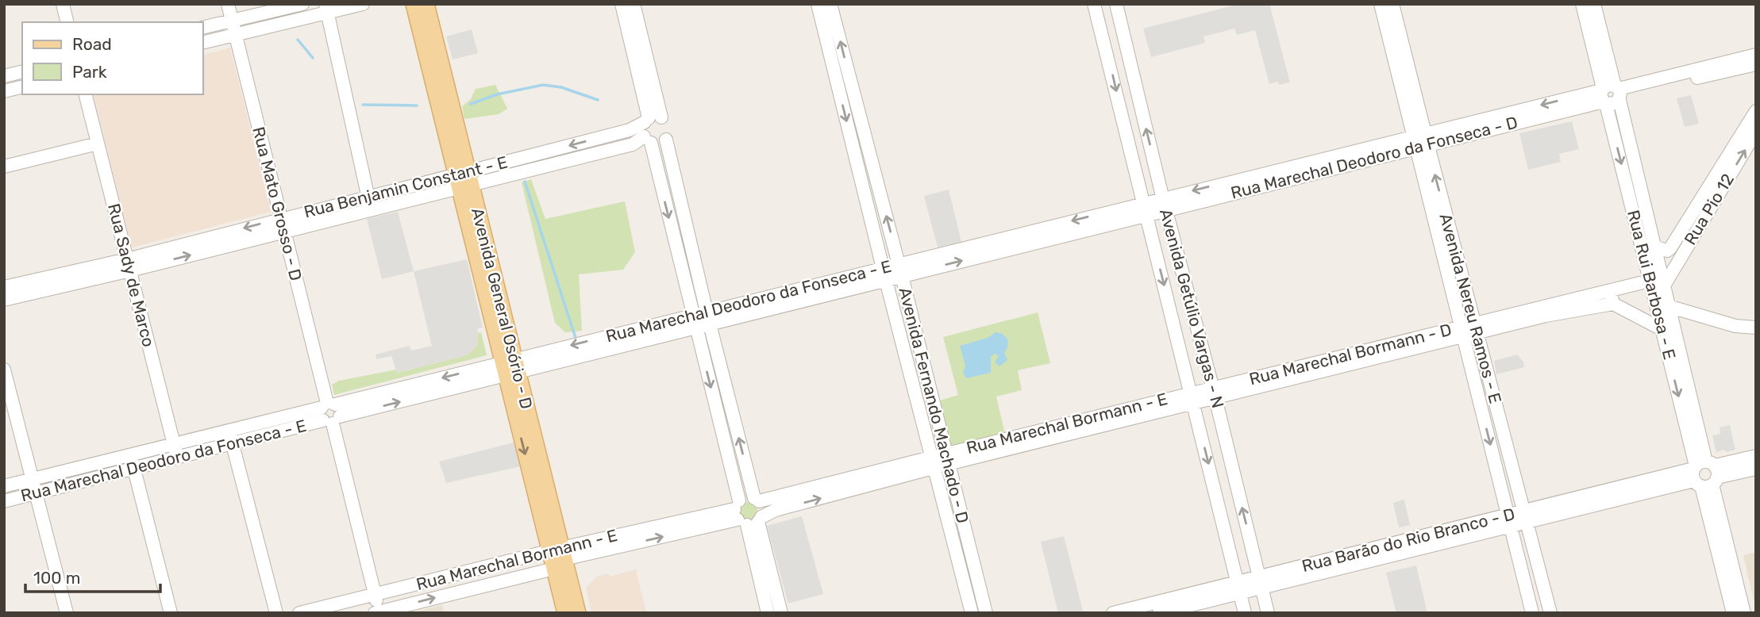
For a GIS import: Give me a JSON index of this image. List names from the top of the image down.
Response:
{
  "streets": {
    "main road": ["Avenida General Osório - D"],
    "street": [
      "Rua Marechal Deodoro da Fonseca - D",
      "Rua Benjamin Constant - E",
      "Rua Mato Grosso - D",
      "Rua Pio 12",
      "Rua Sady de Marco",
      "Rua Rui Barbosa - E",
      "Rua Marechal Deodoro da Fonseca - E",
      "Avenida Getúlio Vargas - N",
      "Avenida Nereu Ramos - E",
      "Rua Marechal Bormann - D",
      "Avenida Fernando Machado - D",
      "Rua Marechal Bormann - E",
      "Rua Barão do Rio Branco - D"
    ]
  },
  "crossings": [
    ["Rua Marechal Deodoro da Fonseca - D", "Rua Rui Barbosa - E"],
    ["Rua Marechal Deodoro da Fonseca - D", "Rua Marechal Deodoro da Fonseca - E"],
    ["Rua Marechal Deodoro da Fonseca - D", "Avenida Getúlio Vargas - N"],
    ["Rua Marechal Deodoro da Fonseca - D", "Avenida Nereu Ramos - E"],
    ["Rua Benjamin Constant - E", "Rua Mato Grosso - D"],
    ["Rua Benjamin Constant - E", "Rua Sady de Marco"],
    ["Rua Benjamin Constant - E", "Avenida General Osório - D"],
    ["Rua Mato Grosso - D", "Rua Marechal Deodoro da Fonseca - E"],
    ["Rua Mato Grosso - D", "Rua Marechal Bormann - E"],
    ["Rua Pio 12", "Rua Rui Barbosa - E"],
    ["Rua Sady de Marco", "Rua Marechal Deodoro da Fonseca - E"],
    ["Rua Rui Barbosa - E", "Rua Marechal Bormann - D"],
    ["Rua Rui Barbosa - E", "Rua Barão do Rio Branco - D"],
    ["Rua Marechal Deodoro da Fonseca - E", "Avenida General Osório - D"],
    ["Rua Marechal Deodoro da Fonseca - E", "Avenida Getúlio Vargas - N"],
    ["Rua Marechal Deodoro da Fonseca - E", "Avenida Fernando Machado - D"],
    ["Avenida General Osório - D", "Rua Marechal Bormann - E"],
    ["Avenida Getúlio Vargas - N", "Rua Marechal Bormann - D"],
    ["Avenida Getúlio Vargas - N", "Rua Marechal Bormann - E"],
    ["Avenida Getúlio Vargas - N", "Rua Barão do Rio Branco - D"],
    ["Avenida Nereu Ramos - E", "Rua Marechal Bormann - D"],
    ["Avenida Nereu Ramos - E", "Rua Barão do Rio Branco - D"],
    ["Rua Marechal Bormann - D", "Rua Marechal Bormann - E"],
    ["Avenida Fernando Machado - D", "Rua Marechal Bormann - E"]
  ],
  "legend": ["Road", "Park"],
  "scale_bar": "100 m"
}
